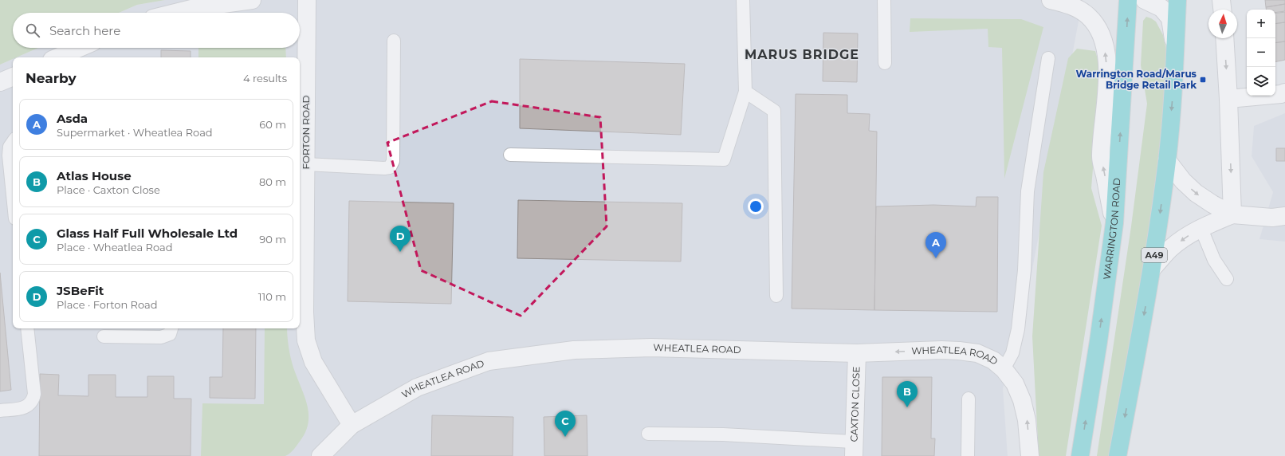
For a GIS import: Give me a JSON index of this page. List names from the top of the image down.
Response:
{
  "streets": {
    "highway": ["WARRINGTON ROAD", "A49"],
    "street": ["FORTON ROAD", "WHEATLEA ROAD", "CAXTON CLOSE"]
  },
  "crossings": [
    ["FORTON ROAD", "WHEATLEA ROAD"],
    ["WHEATLEA ROAD", "CAXTON CLOSE"]
  ],
  "districts": ["MARUS BRIDGE"],
  "places": {
    "transit": ["Warrington Road/Marus Bridge Retail Park"]
  },
  "north": "top",
  "page": {
    "map_buttons": ["+", "−"],
    "search": "Search here",
    "heading": ["Nearby", "4 results"],
    "list": [
      {
        "mark": "A",
        "name": "Asda",
        "note": "Supermarket · Wheatlea Road",
        "value": "60 m"
      },
      {
        "mark": "B",
        "name": "Atlas House",
        "note": "Place · Caxton Close",
        "value": "80 m"
      },
      {
        "mark": "C",
        "name": "Glass Half Full Wholesale Ltd",
        "note": "Place · Wheatlea Road",
        "value": "90 m"
      },
      {
        "mark": "D",
        "name": "JSBeFit",
        "note": "Place · Forton Road",
        "value": "110 m"
      }
    ],
    "pins": [
      "D",
      "A",
      "B",
      "C"
    ]
  }
}
